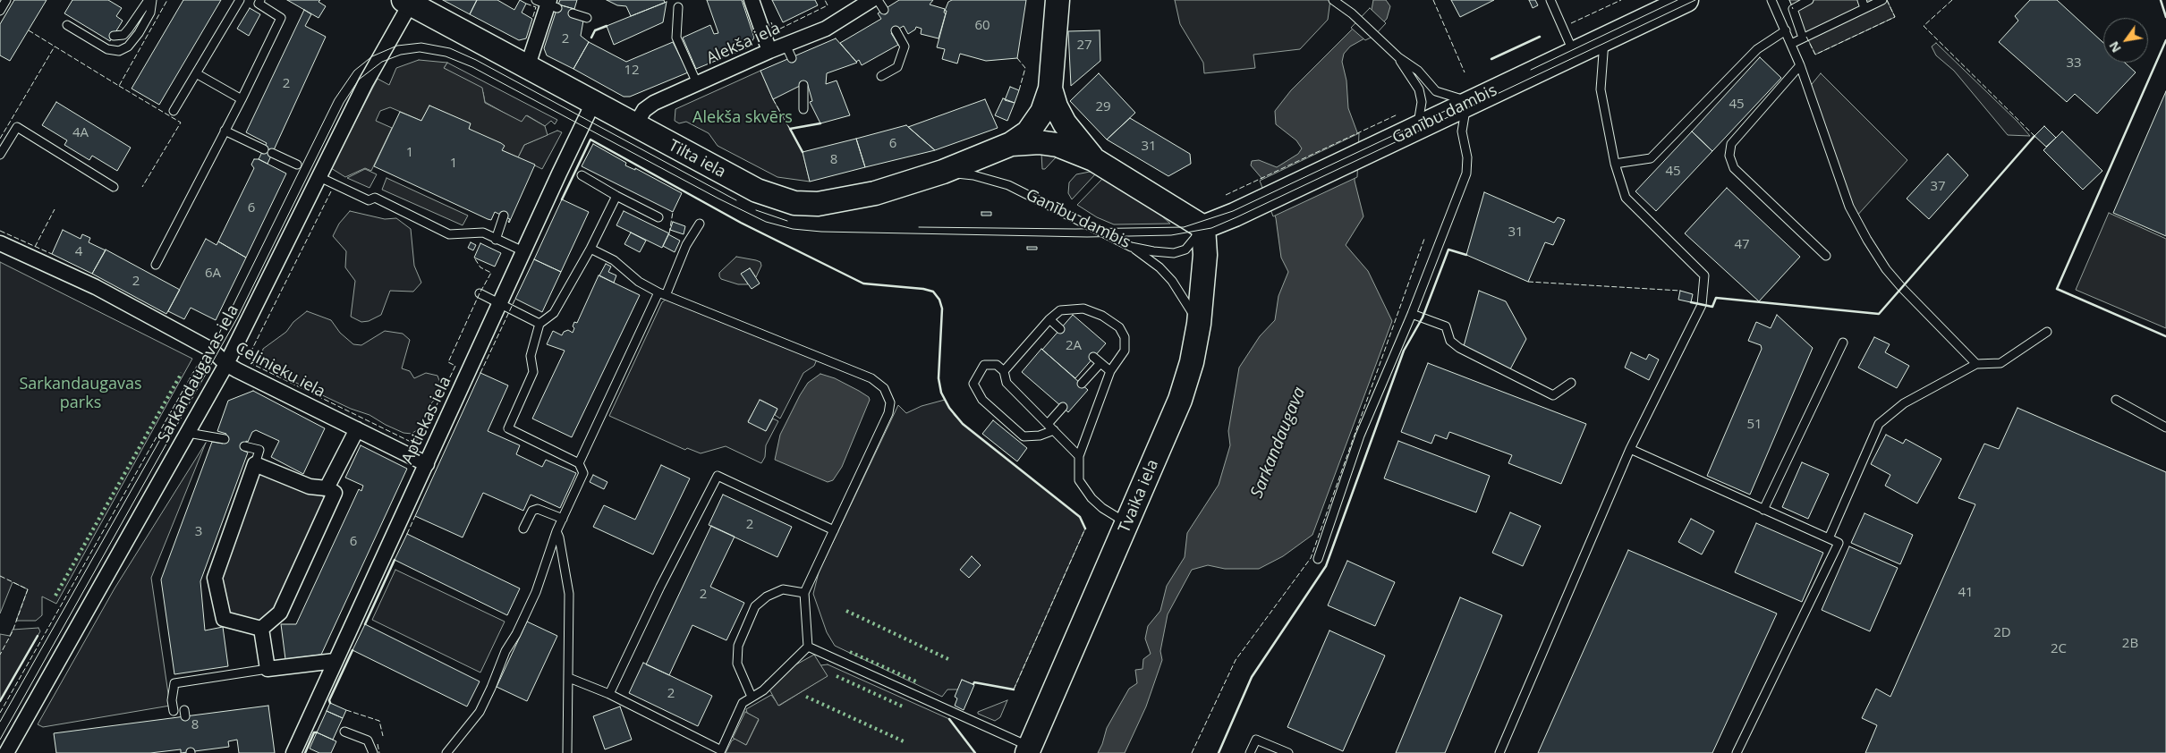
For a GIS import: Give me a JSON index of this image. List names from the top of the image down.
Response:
{
  "streets": {
    "main road": ["Ganību dambis", "Tilta iela", "Tvaika iela"],
    "street": [
      "Alekša iela",
      "Ceļinieku iela",
      "Sarkandaugavas iela",
      "Aptiekas iela"
    ]
  },
  "crossings": [
    ["Alekša iela", "Tilta iela"],
    ["Ganību dambis", "Tilta iela"],
    ["Ganību dambis", "Tvaika iela"],
    ["Tilta iela", "Sarkandaugavas iela"],
    ["Tilta iela", "Aptiekas iela"],
    ["Ceļinieku iela", "Sarkandaugavas iela"],
    ["Ceļinieku iela", "Aptiekas iela"]
  ],
  "water": ["Sarkandaugava"],
  "parks": ["Alekša skvērs", "Sarkandaugavas parks"],
  "house_numbers": [
    "60",
    "2",
    "27",
    "33",
    "12",
    "2",
    "45",
    "29",
    "4A",
    "6",
    "31",
    "1",
    "8",
    "1",
    "45",
    "37",
    "6",
    "31",
    "47",
    "4",
    "6A",
    "2",
    "2A",
    "51",
    "2",
    "3",
    "6",
    "41",
    "2",
    "2D",
    "2B",
    "2C",
    "2",
    "8"
  ],
  "north": "bottom left"
}
